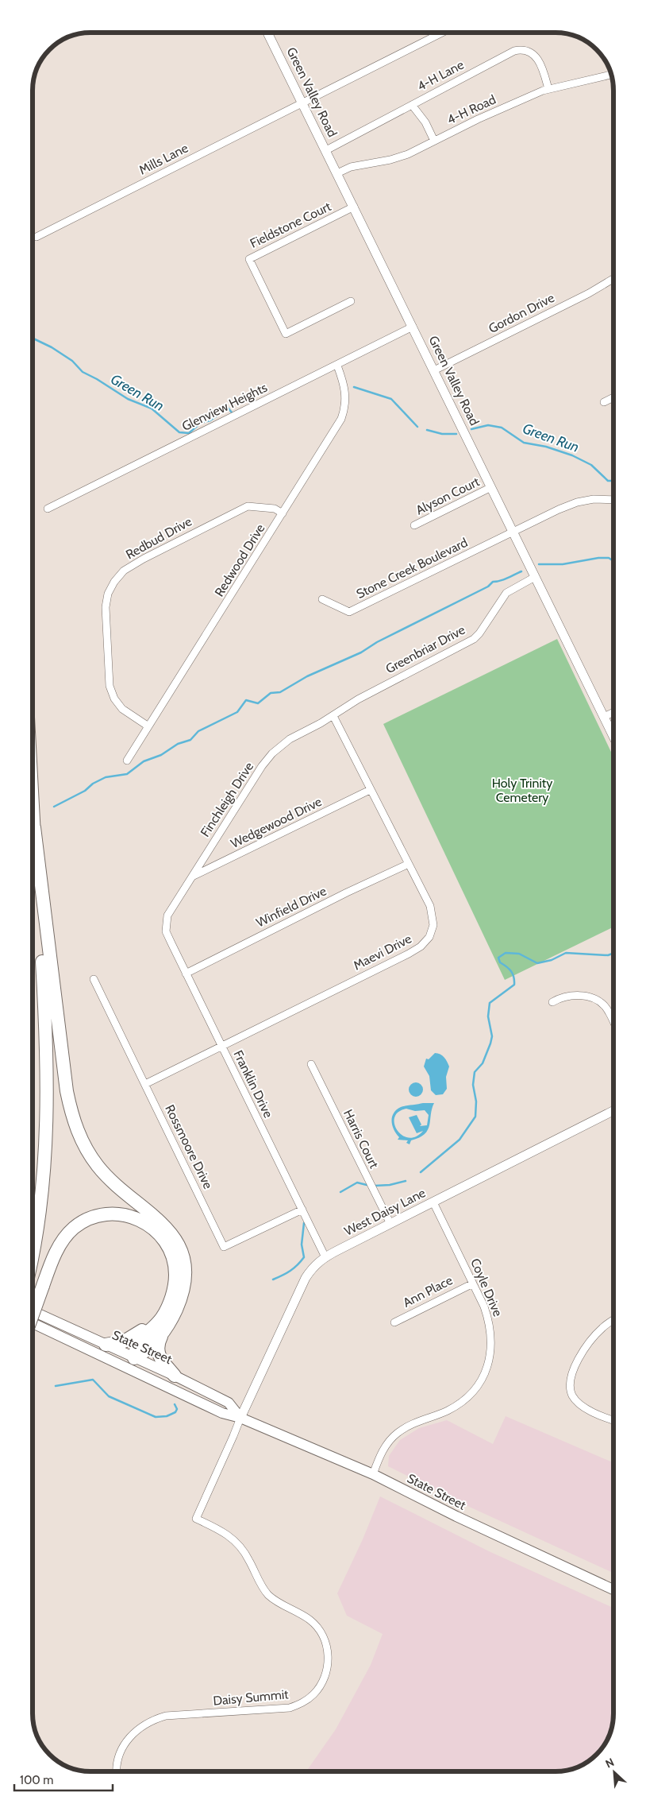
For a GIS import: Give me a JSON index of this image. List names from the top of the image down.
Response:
{
  "streets": {
    "main road": ["State Street"],
    "street": [
      "4-H Lane",
      "Green Valley Road",
      "4-H Road",
      "Mills Lane",
      "Fieldstone Court",
      "Gordon Drive",
      "Glenview Heights",
      "Alyson Court",
      "Redbud Drive",
      "Redwood Drive",
      "Stone Creek Boulevard",
      "Greenbriar Drive",
      "Finchleigh Drive",
      "Wedgewood Drive",
      "Winfield Drive",
      "Maevi Drive",
      "Franklin Drive",
      "Harris Court",
      "Rossmoore Drive",
      "West Daisy Lane",
      "Coyle Drive",
      "Ann Place",
      "Daisy Summit"
    ]
  },
  "crossings": [
    ["4-H Lane", "Green Valley Road"],
    ["4-H Lane", "4-H Road"],
    ["Green Valley Road", "4-H Road"],
    ["Green Valley Road", "Mills Lane"],
    ["Green Valley Road", "Fieldstone Court"],
    ["Green Valley Road", "Gordon Drive"],
    ["Green Valley Road", "Glenview Heights"],
    ["Green Valley Road", "Alyson Court"],
    ["Green Valley Road", "Stone Creek Boulevard"],
    ["Green Valley Road", "Greenbriar Drive"],
    ["Glenview Heights", "Redwood Drive"],
    ["Redbud Drive", "Redwood Drive"],
    ["Greenbriar Drive", "Finchleigh Drive"],
    ["Greenbriar Drive", "Maevi Drive"],
    ["Finchleigh Drive", "Wedgewood Drive"],
    ["Finchleigh Drive", "Maevi Drive"],
    ["Finchleigh Drive", "Franklin Drive"],
    ["Wedgewood Drive", "Maevi Drive"],
    ["Winfield Drive", "Maevi Drive"],
    ["Winfield Drive", "Franklin Drive"],
    ["Maevi Drive", "Franklin Drive"],
    ["Maevi Drive", "Rossmoore Drive"],
    ["Franklin Drive", "Rossmoore Drive"],
    ["Franklin Drive", "West Daisy Lane"],
    ["Harris Court", "West Daisy Lane"],
    ["West Daisy Lane", "Coyle Drive"],
    ["West Daisy Lane", "State Street"],
    ["West Daisy Lane", "Daisy Summit"],
    ["Coyle Drive", "Ann Place"],
    ["Coyle Drive", "State Street"],
    ["State Street", "Daisy Summit"]
  ],
  "water": ["Green Run"],
  "parks": ["Holy Trinity Cemetery"],
  "scale_bar": "100 m",
  "north": "top left"
}
